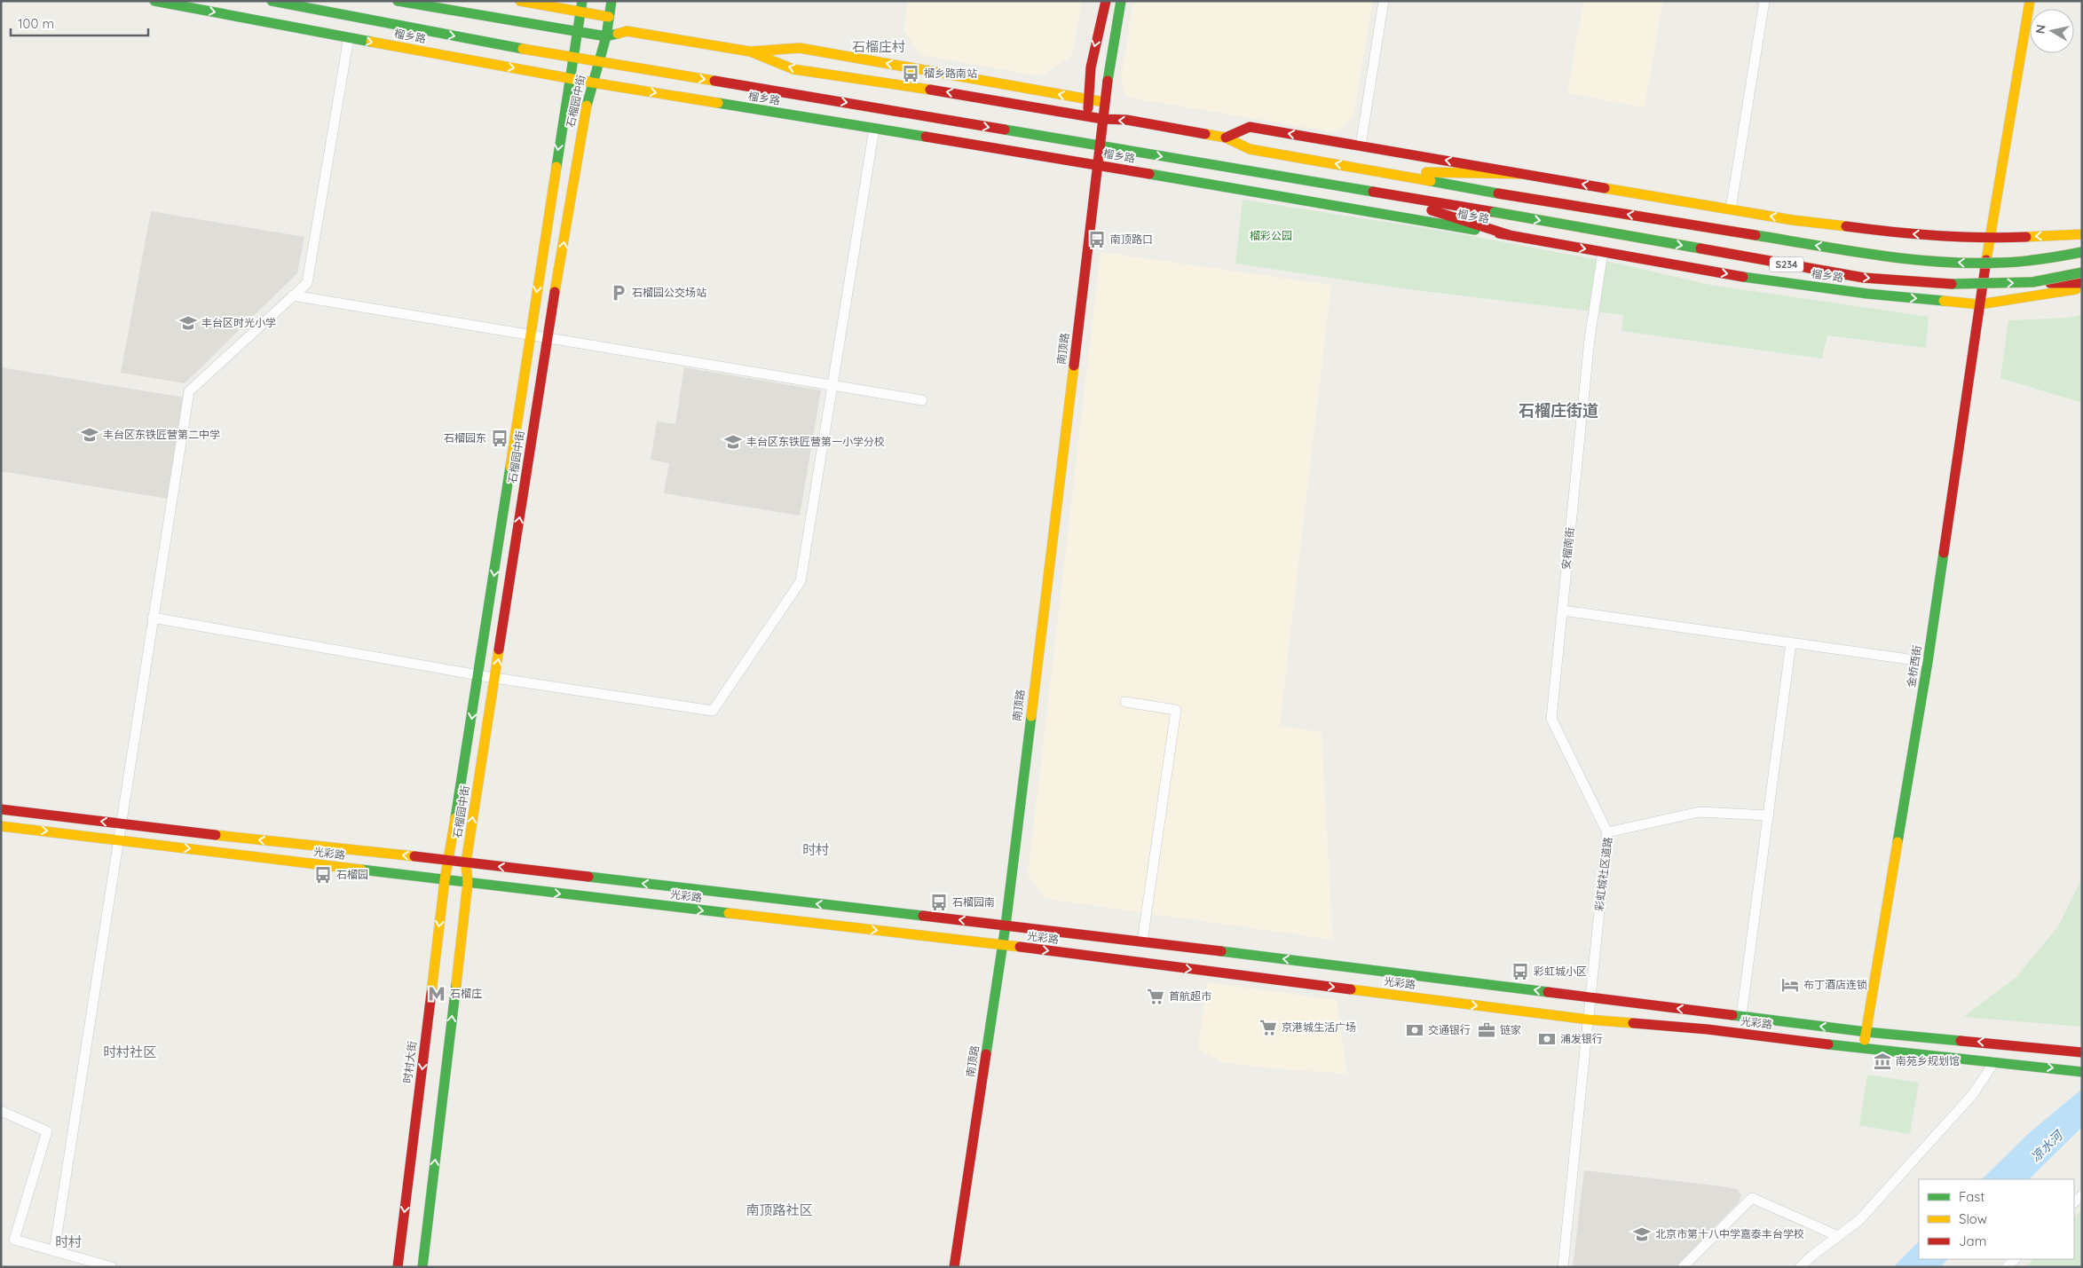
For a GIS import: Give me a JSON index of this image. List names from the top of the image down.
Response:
{
  "streets": {
    "main road": [
      "榴乡路",
      "石榴园中街",
      "S234",
      "南顶路",
      "金桥西街",
      "光彩路",
      "时村大街"
    ],
    "street": ["安榴南街", "彩虹城社区道路"]
  },
  "crossings": [
    ["榴乡路", "石榴园中街"],
    ["榴乡路", "南顶路"],
    ["榴乡路", "安榴南街"],
    ["榴乡路", "金桥西街"],
    ["石榴园中街", "光彩路"],
    ["石榴园中街", "时村大街"],
    ["南顶路", "光彩路"],
    ["安榴南街", "彩虹城社区道路"],
    ["金桥西街", "光彩路"],
    ["光彩路", "彩虹城社区道路"],
    ["光彩路", "时村大街"]
  ],
  "districts": [
    "石榴庄村",
    "石榴庄街道",
    "时村",
    "时村社区",
    "南顶路社区",
    "时村"
  ],
  "water": ["凉水河"],
  "parks": ["榴彩公园"],
  "places": {
    "bus stop": [
      "榴乡路南站",
      "南顶路口",
      "石榴园东",
      "石榴园",
      "石榴园南",
      "彩虹城小区"
    ],
    "parking": ["石榴园公交场站"],
    "school or university": [
      "丰台区时光小学",
      "丰台区东铁匠营第二中学",
      "丰台区东铁匠营第一小学分校",
      "北京市第十八中学嘉泰丰台学校"
    ],
    "hotel": ["布丁酒店连锁"],
    "metro station": ["石榴庄"],
    "supermarket": ["首航超市", "京港城生活广场"],
    "bank": ["交通银行", "浦发银行"],
    "office": ["链家"],
    "museum": ["南苑乡规划馆"]
  },
  "legend": ["Fast", "Slow", "Jam"],
  "scale_bar": "100 m",
  "north": "left"
}
